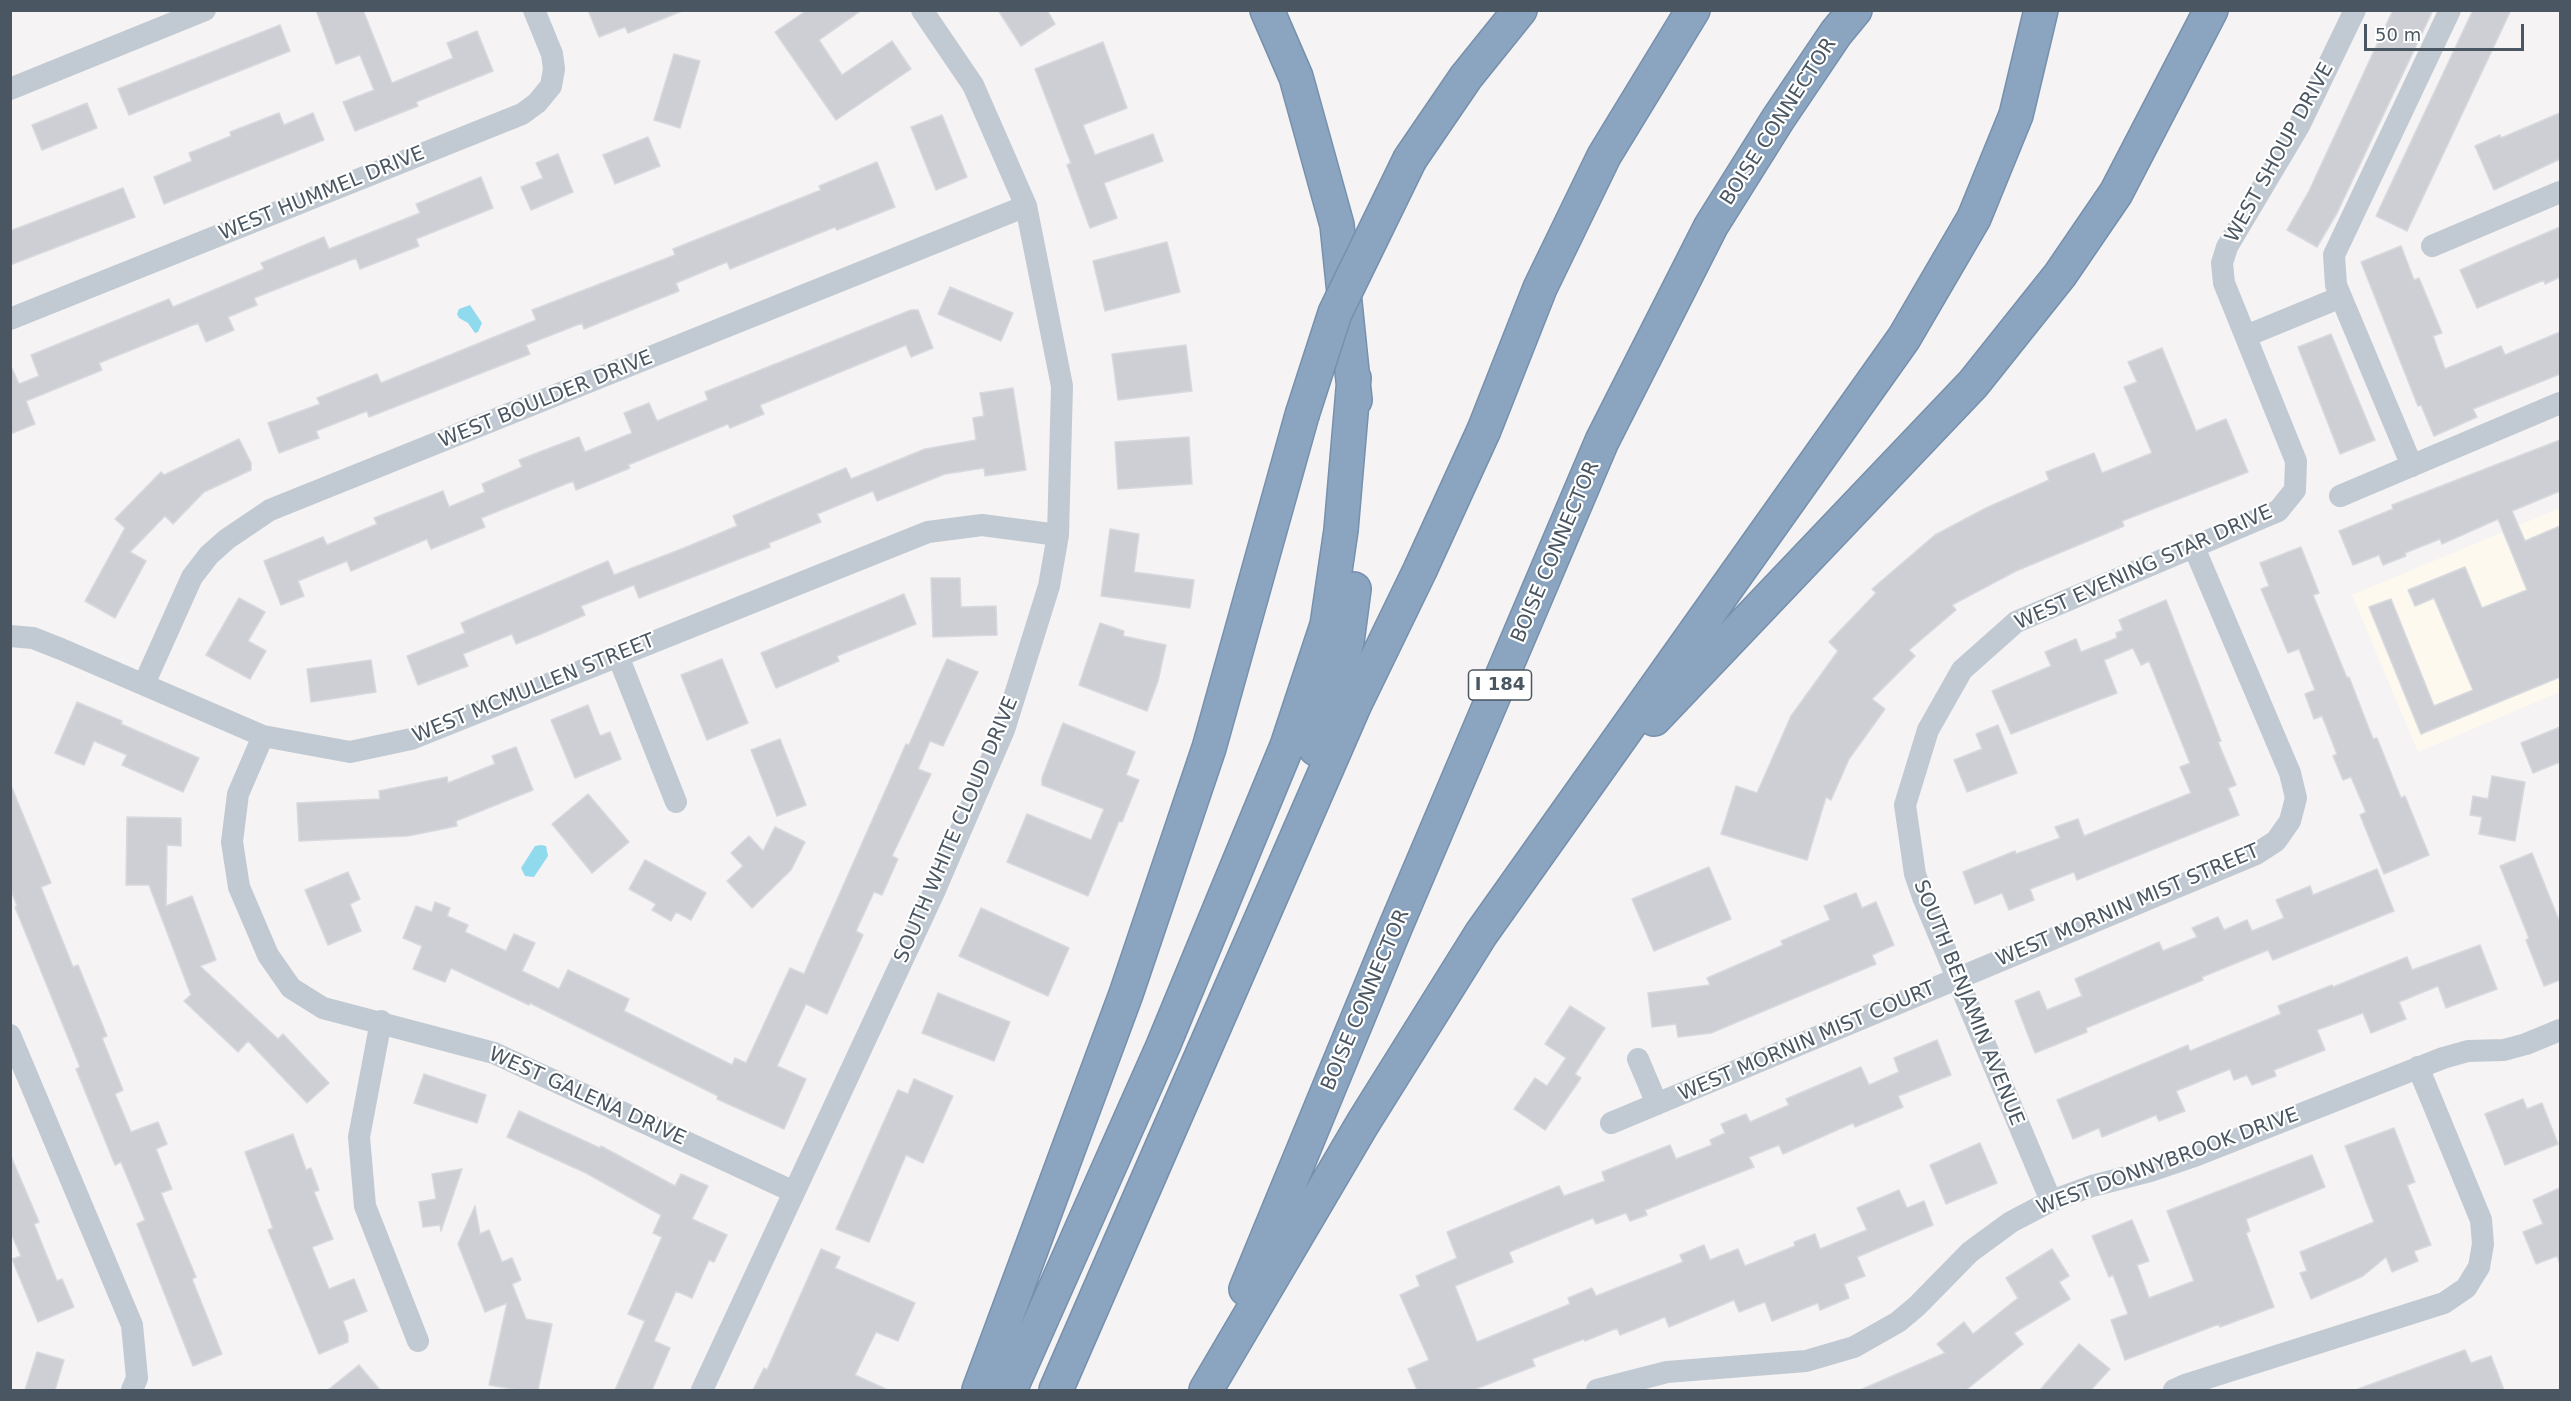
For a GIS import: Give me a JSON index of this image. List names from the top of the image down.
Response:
{
  "streets": {
    "highway": ["BOISE CONNECTOR", "I 184"],
    "street": [
      "WEST SHOUP DRIVE",
      "WEST HUMMEL DRIVE",
      "WEST BOULDER DRIVE",
      "WEST EVENING STAR DRIVE",
      "WEST MCMULLEN STREET",
      "SOUTH WHITE CLOUD DRIVE",
      "WEST MORNIN MIST STREET",
      "SOUTH BENJAMIN AVENUE",
      "WEST MORNIN MIST COURT",
      "WEST GALENA DRIVE",
      "WEST DONNYBROOK DRIVE"
    ]
  },
  "crossings": [
    ["WEST SHOUP DRIVE", "WEST EVENING STAR DRIVE"],
    ["WEST BOULDER DRIVE", "WEST MCMULLEN STREET"],
    ["WEST BOULDER DRIVE", "SOUTH WHITE CLOUD DRIVE"],
    ["WEST EVENING STAR DRIVE", "WEST MORNIN MIST STREET"],
    ["WEST EVENING STAR DRIVE", "SOUTH BENJAMIN AVENUE"],
    ["WEST MCMULLEN STREET", "SOUTH WHITE CLOUD DRIVE"],
    ["WEST MCMULLEN STREET", "WEST GALENA DRIVE"],
    ["SOUTH WHITE CLOUD DRIVE", "WEST GALENA DRIVE"],
    ["WEST MORNIN MIST STREET", "SOUTH BENJAMIN AVENUE"],
    ["WEST MORNIN MIST STREET", "WEST MORNIN MIST COURT"],
    ["SOUTH BENJAMIN AVENUE", "WEST MORNIN MIST COURT"],
    ["SOUTH BENJAMIN AVENUE", "WEST DONNYBROOK DRIVE"]
  ],
  "scale_bar": "50 m"
}
